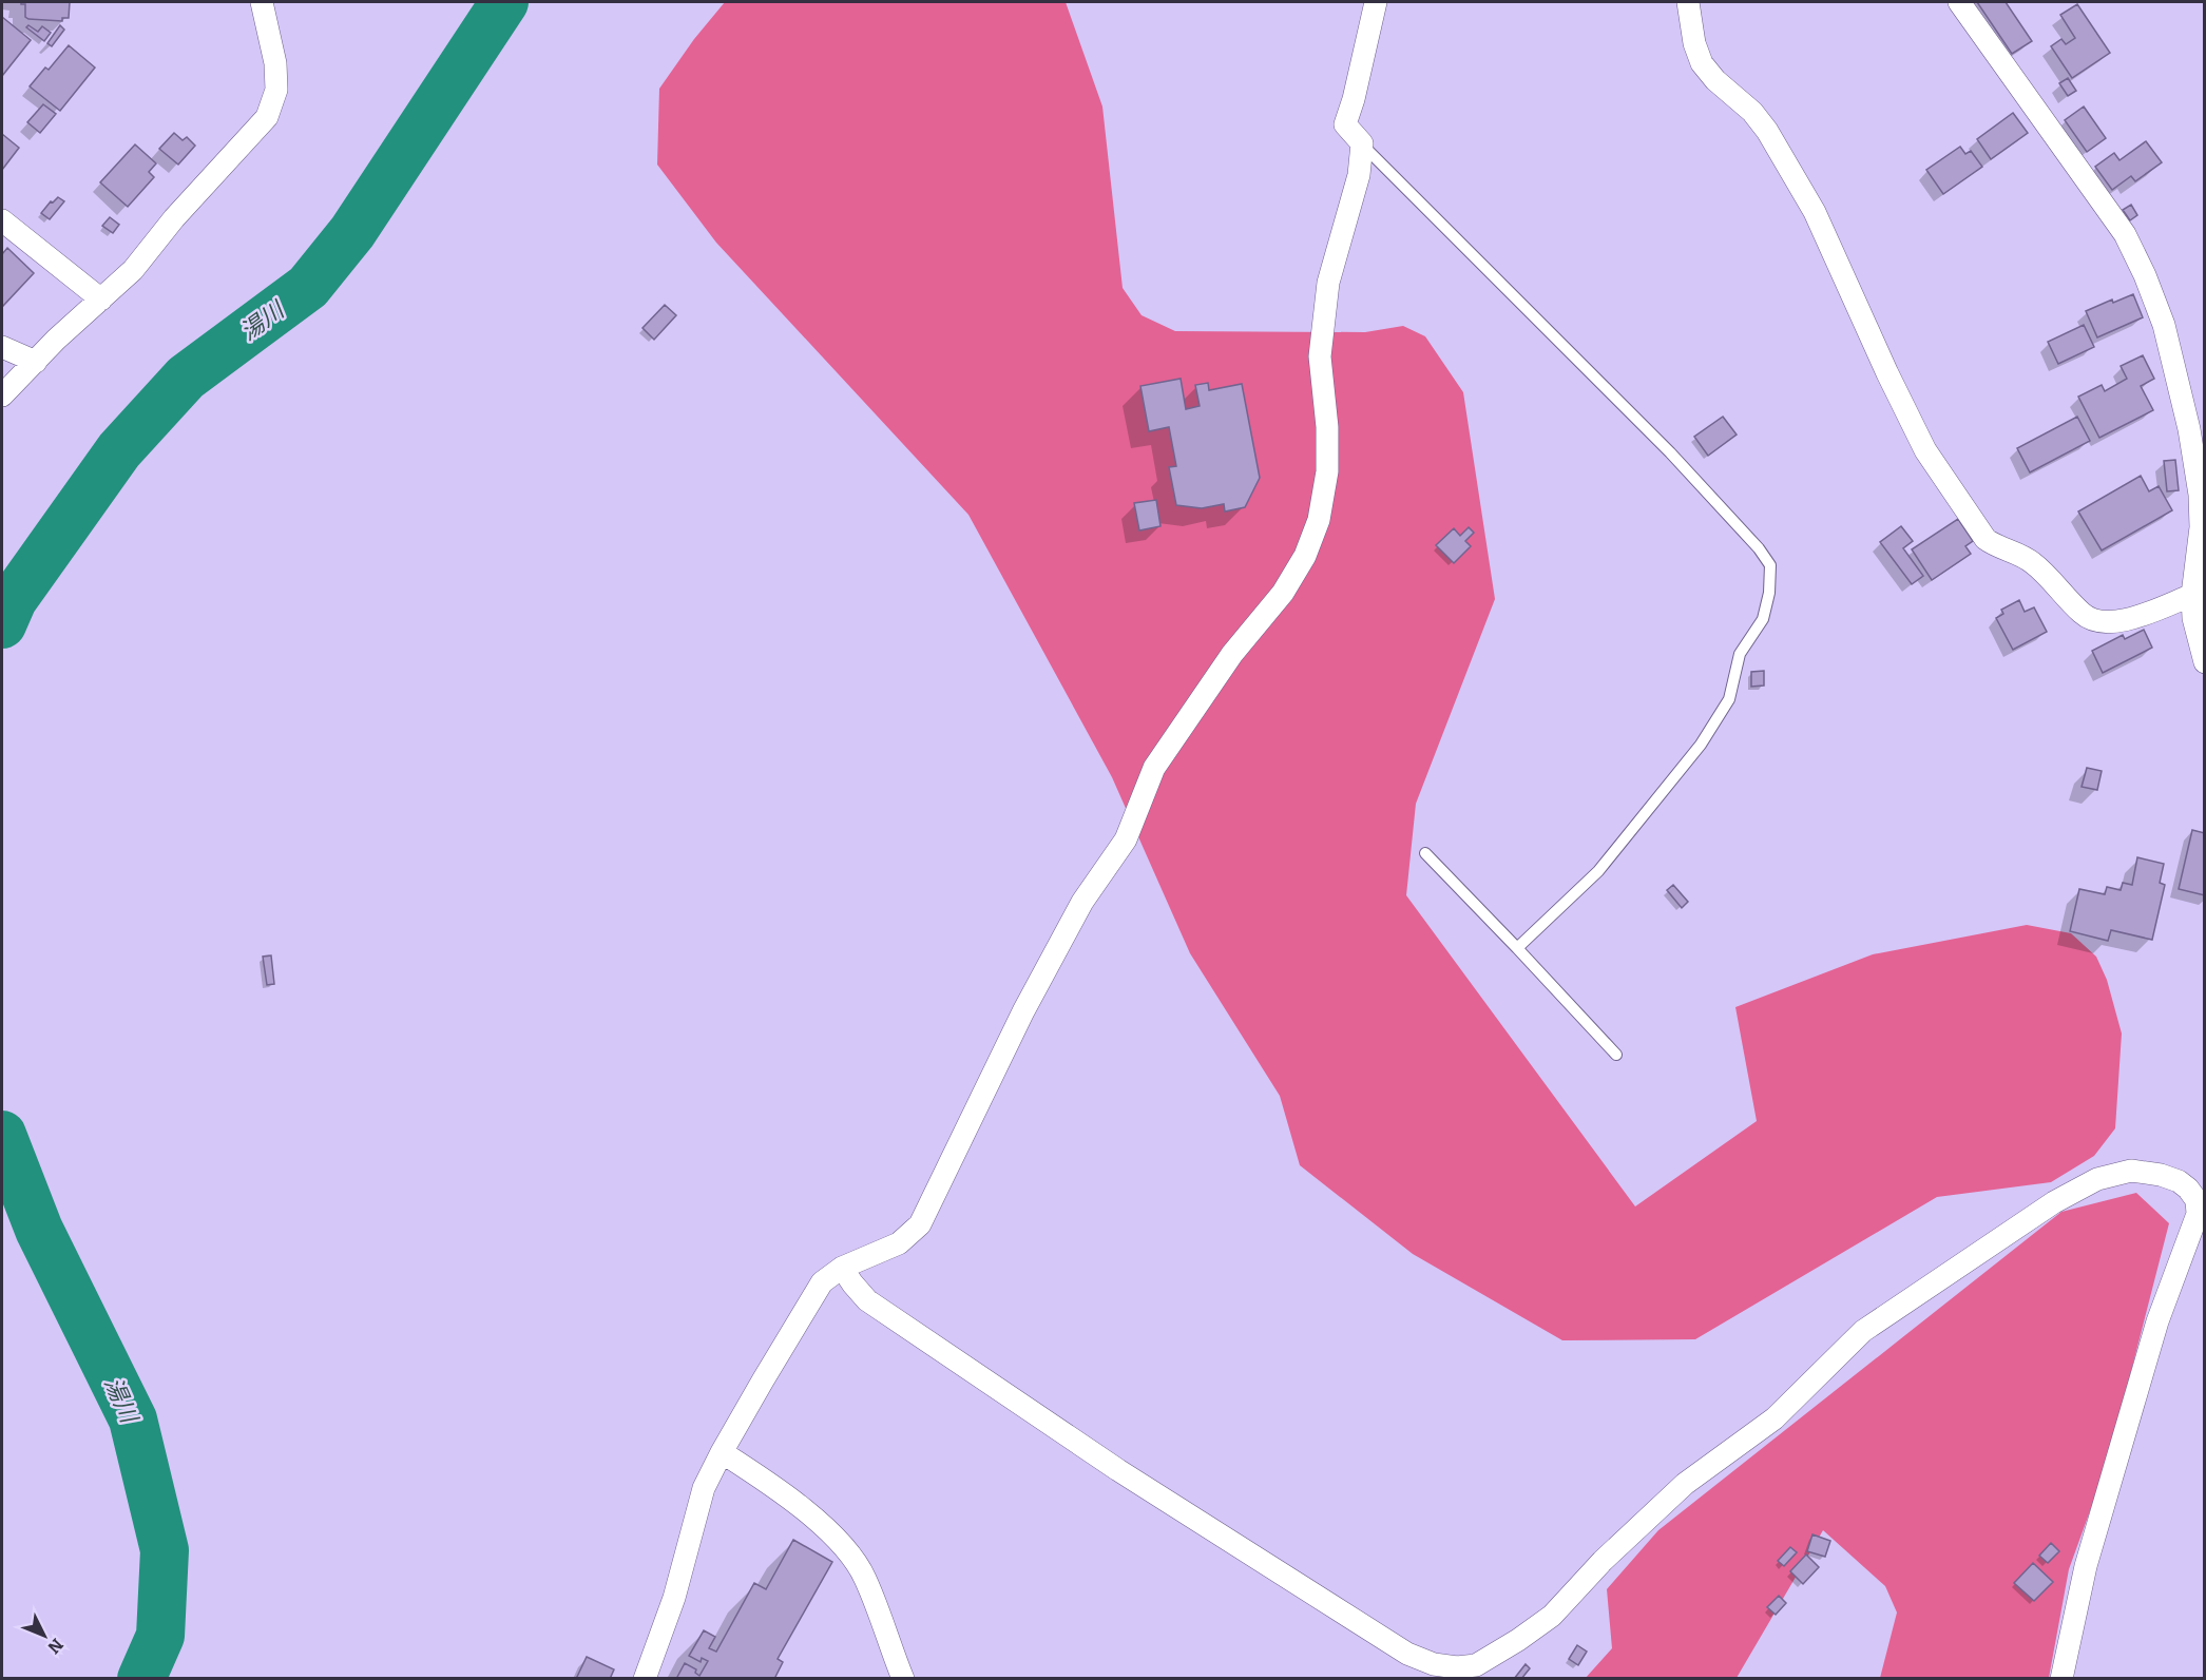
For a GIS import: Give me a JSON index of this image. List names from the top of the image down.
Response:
{
  "water": ["湯川"],
  "north": "bottom right"
}
